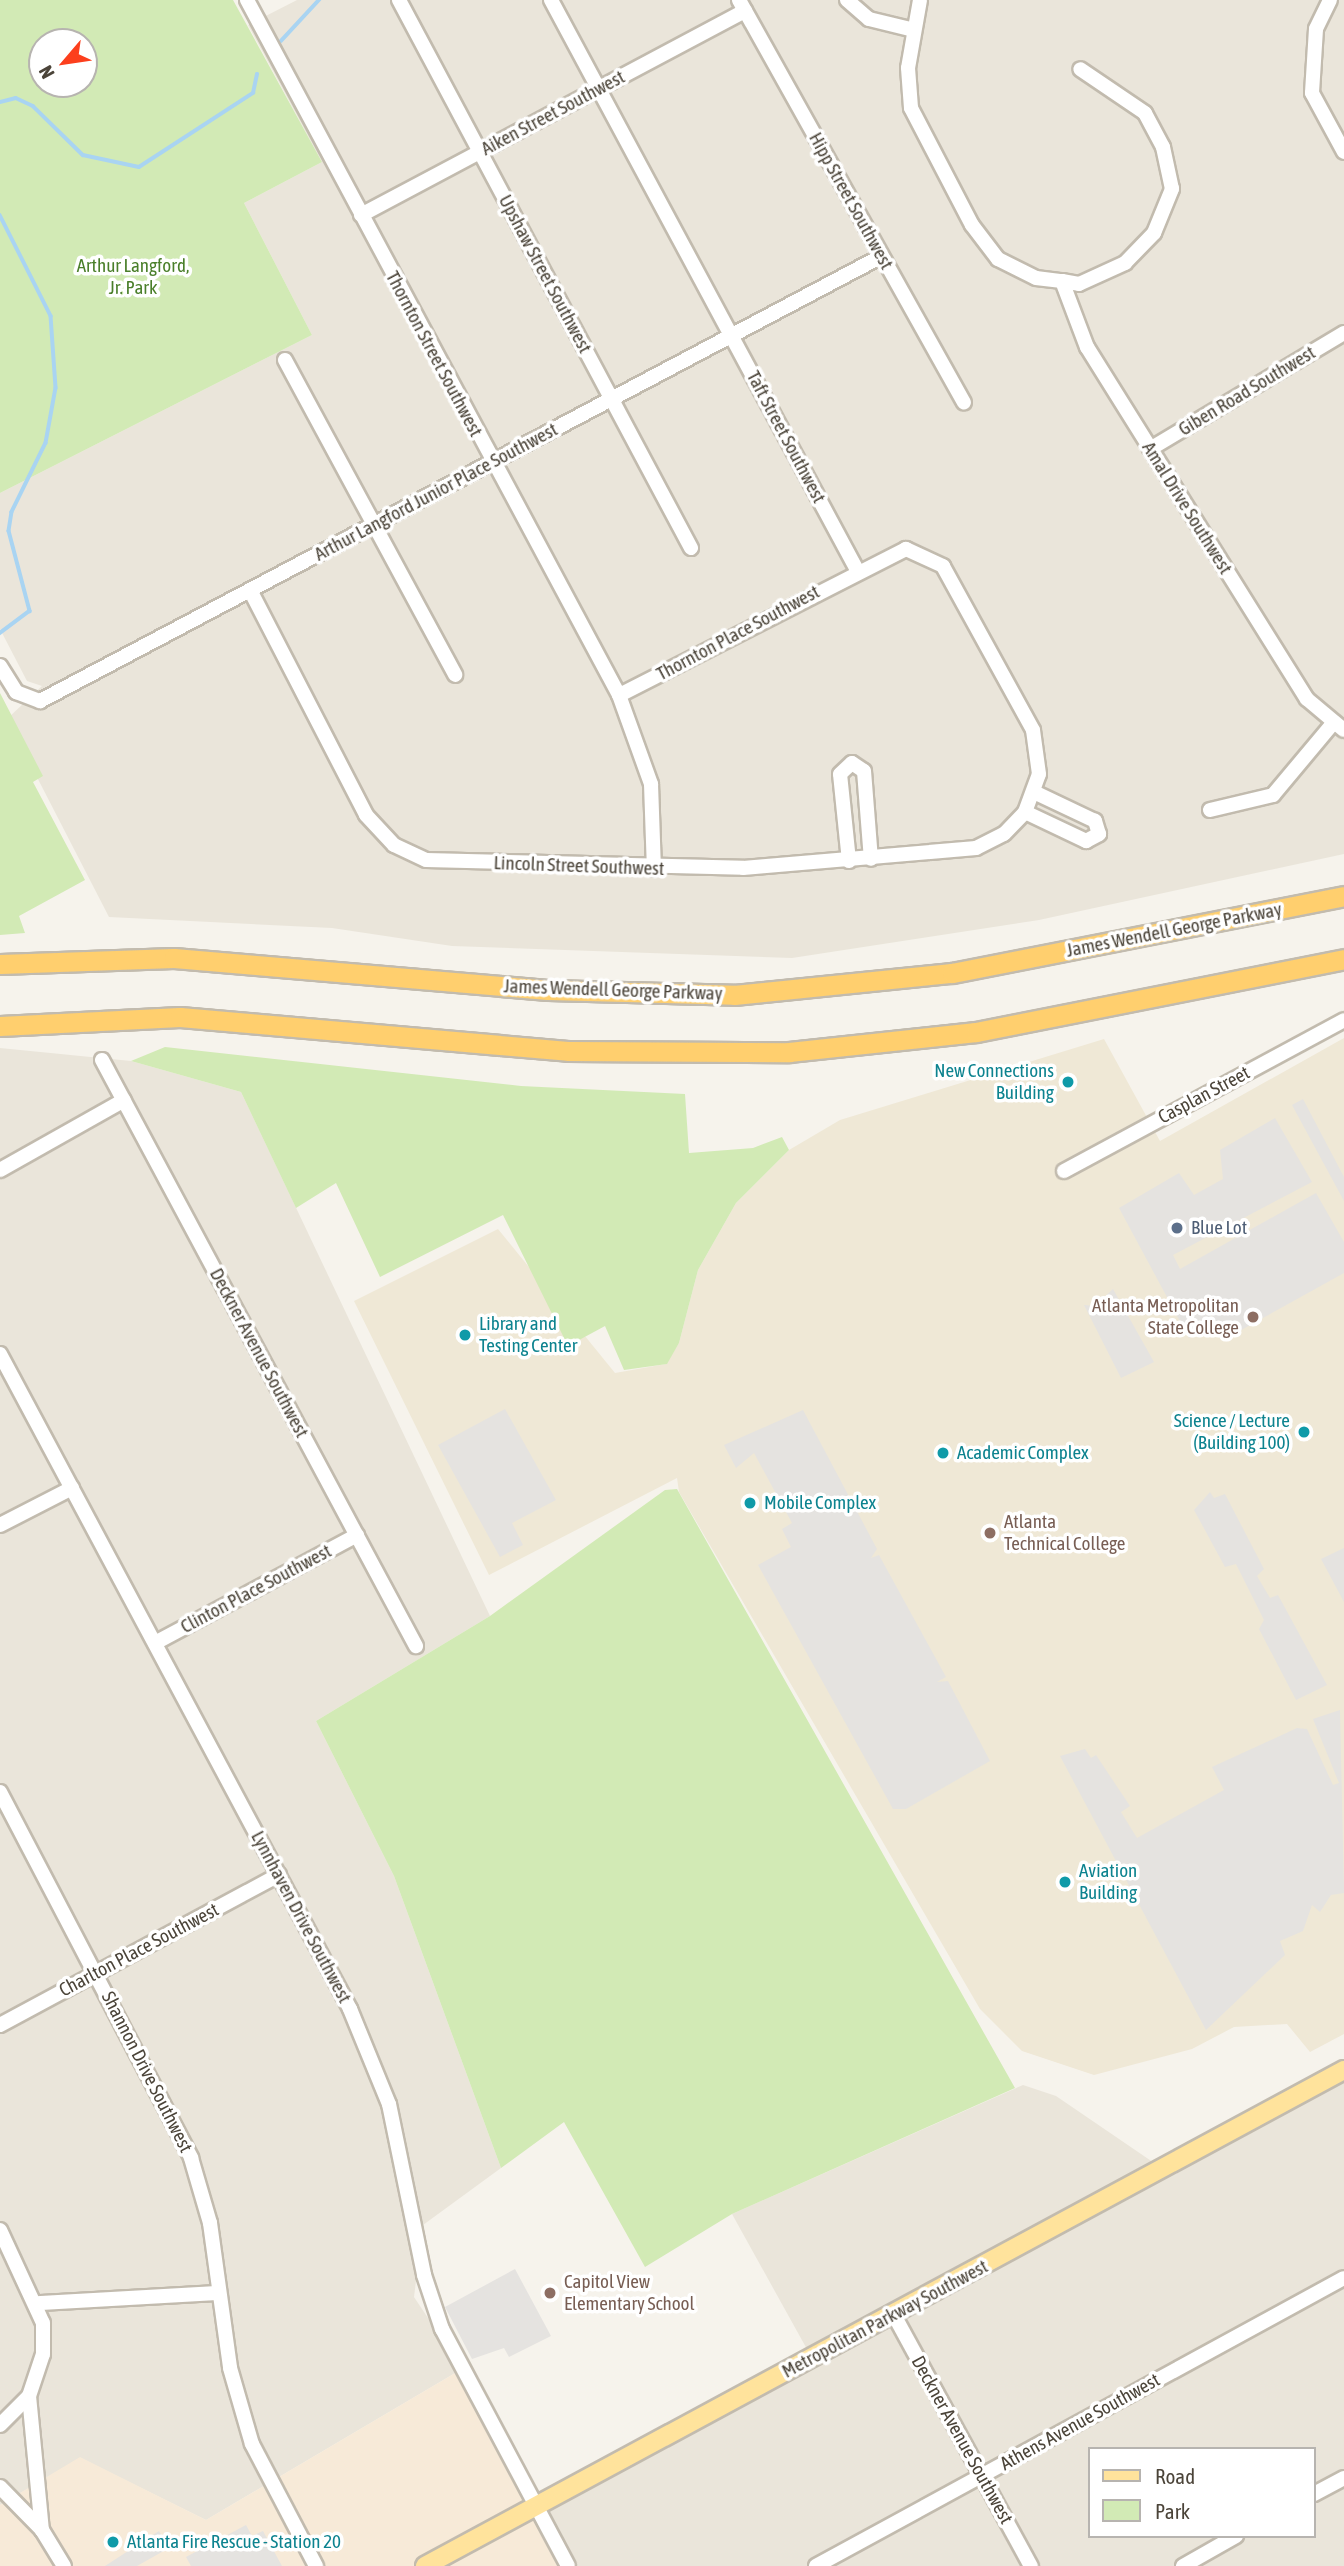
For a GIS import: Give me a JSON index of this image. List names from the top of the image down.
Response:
{
  "streets": {
    "highway": ["James Wendell George Parkway"],
    "main road": ["Metropolitan Parkway Southwest"],
    "street": [
      "Aiken Street Southwest",
      "Hipp Street Southwest",
      "Upshaw Street Southwest",
      "Thornton Street Southwest",
      "Giben Road Southwest",
      "Taft Street Southwest",
      "Arthur Langford Junior Place Southwest",
      "Amal Drive Southwest",
      "Thornton Place Southwest",
      "Lincoln Street Southwest",
      "Casplan Street",
      "Deckner Avenue Southwest",
      "Clinton Place Southwest",
      "Lynnhaven Drive Southwest",
      "Charlton Place Southwest",
      "Shannon Drive Southwest",
      "Athens Avenue Southwest"
    ]
  },
  "crossings": [
    ["Aiken Street Southwest", "Hipp Street Southwest"],
    ["Aiken Street Southwest", "Upshaw Street Southwest"],
    ["Aiken Street Southwest", "Thornton Street Southwest"],
    ["Aiken Street Southwest", "Taft Street Southwest"],
    ["Hipp Street Southwest", "Arthur Langford Junior Place Southwest"],
    ["Upshaw Street Southwest", "Arthur Langford Junior Place Southwest"],
    ["Thornton Street Southwest", "Arthur Langford Junior Place Southwest"],
    ["Thornton Street Southwest", "Thornton Place Southwest"],
    ["Thornton Street Southwest", "Lincoln Street Southwest"],
    ["Giben Road Southwest", "Amal Drive Southwest"],
    ["Taft Street Southwest", "Arthur Langford Junior Place Southwest"],
    ["Taft Street Southwest", "Thornton Place Southwest"],
    ["Arthur Langford Junior Place Southwest", "Lincoln Street Southwest"],
    ["Deckner Avenue Southwest", "Clinton Place Southwest"],
    ["Deckner Avenue Southwest", "Metropolitan Parkway Southwest"],
    ["Deckner Avenue Southwest", "Athens Avenue Southwest"],
    ["Clinton Place Southwest", "Lynnhaven Drive Southwest"],
    ["Lynnhaven Drive Southwest", "Charlton Place Southwest"],
    ["Lynnhaven Drive Southwest", "Metropolitan Parkway Southwest"],
    ["Charlton Place Southwest", "Shannon Drive Southwest"]
  ],
  "parks": ["Arthur Langford, Jr. Park"],
  "places": [
    "New Connections Building",
    "Blue Lot",
    "Atlanta Metropolitan State College",
    "Library and Testing Center",
    "Science / Lecture (Building 100)",
    "Academic Complex",
    "Mobile Complex",
    "Atlanta Technical College",
    "Aviation Building",
    "Capitol View Elementary School",
    "Atlanta Fire Rescue - Station 20"
  ],
  "legend": ["Road", "Park"],
  "north": "bottom left"
}
